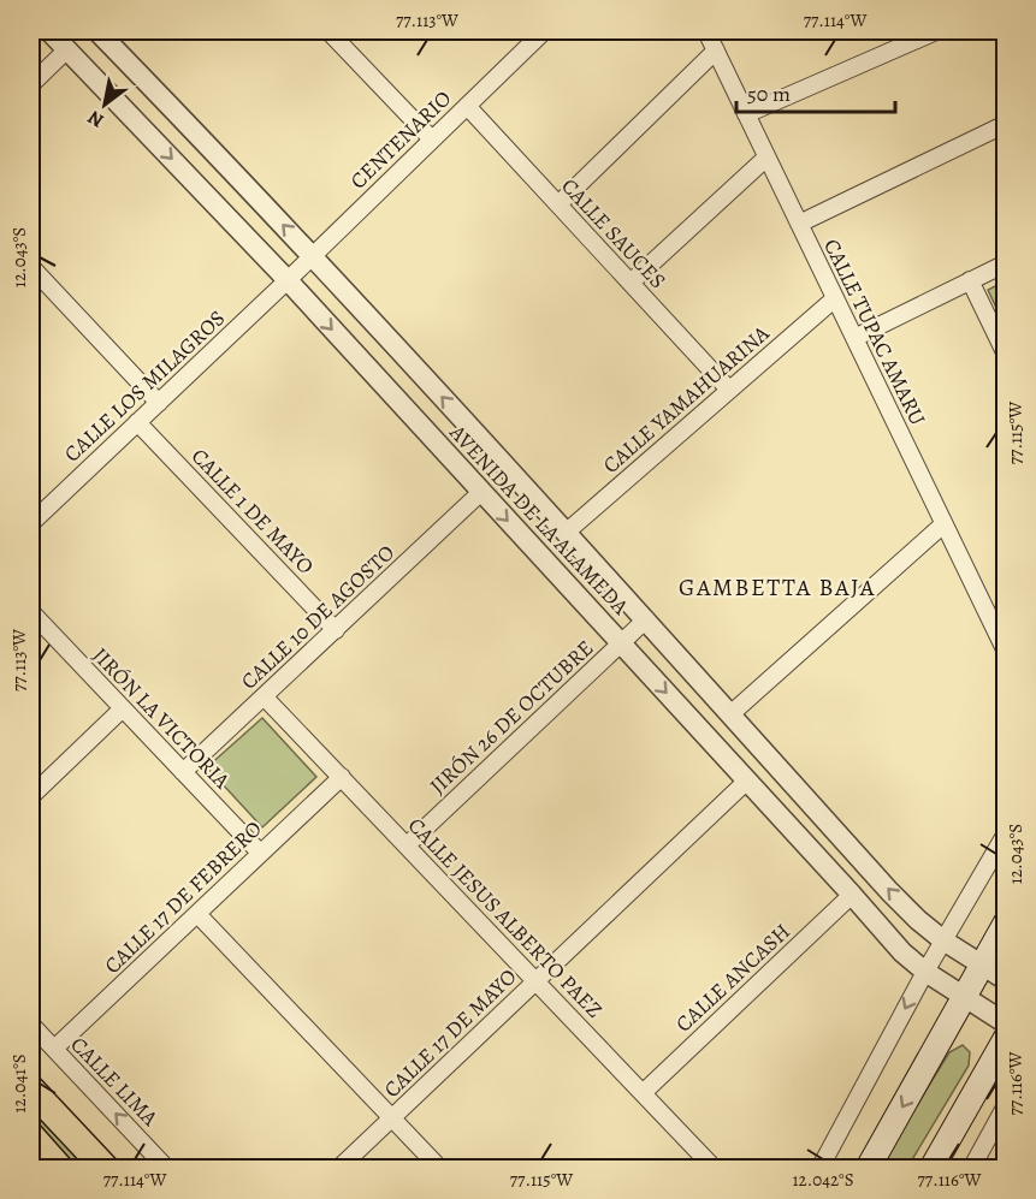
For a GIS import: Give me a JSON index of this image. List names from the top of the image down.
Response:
{
  "streets": {
    "street": [
      "CENTENARIO",
      "CALLE SAUCES",
      "CALLE TUPAC AMARU",
      "CALLE LOS MILAGROS",
      "CALLE YAMAHUARINA",
      "CALLE 1 DE MAYO",
      "AVENIDA DE LA ALAMEDA",
      "CALLE 10 DE AGOSTO",
      "JIRÓN 26 DE OCTUBRE",
      "JIRÓN LA VICTORIA",
      "CALLE 17 DE FEBRERO",
      "CALLE JESUS ALBERTO PAEZ",
      "CALLE ANCASH",
      "CALLE 17 DE MAYO",
      "CALLE LIMA"
    ]
  },
  "crossings": [
    ["CENTENARIO", "CALLE SAUCES"],
    ["CENTENARIO", "CALLE LOS MILAGROS"],
    ["CENTENARIO", "AVENIDA DE LA ALAMEDA"],
    ["CALLE SAUCES", "CALLE YAMAHUARINA"],
    ["CALLE TUPAC AMARU", "CALLE YAMAHUARINA"],
    ["CALLE LOS MILAGROS", "CALLE 1 DE MAYO"],
    ["CALLE LOS MILAGROS", "AVENIDA DE LA ALAMEDA"],
    ["CALLE YAMAHUARINA", "AVENIDA DE LA ALAMEDA"],
    ["CALLE 1 DE MAYO", "CALLE 10 DE AGOSTO"],
    ["AVENIDA DE LA ALAMEDA", "CALLE 10 DE AGOSTO"],
    ["AVENIDA DE LA ALAMEDA", "JIRÓN 26 DE OCTUBRE"],
    ["AVENIDA DE LA ALAMEDA", "CALLE ANCASH"],
    ["AVENIDA DE LA ALAMEDA", "CALLE 17 DE MAYO"],
    ["CALLE 10 DE AGOSTO", "JIRÓN LA VICTORIA"],
    ["CALLE 10 DE AGOSTO", "CALLE JESUS ALBERTO PAEZ"],
    ["JIRÓN 26 DE OCTUBRE", "CALLE JESUS ALBERTO PAEZ"],
    ["JIRÓN LA VICTORIA", "CALLE 17 DE FEBRERO"],
    ["CALLE 17 DE FEBRERO", "CALLE JESUS ALBERTO PAEZ"],
    ["CALLE 17 DE FEBRERO", "CALLE LIMA"],
    ["CALLE JESUS ALBERTO PAEZ", "CALLE ANCASH"],
    ["CALLE JESUS ALBERTO PAEZ", "CALLE 17 DE MAYO"]
  ],
  "one_way": ["CALLE LIMA"],
  "districts": ["GAMBETTA BAJA"],
  "scale_bar": "50 m",
  "north": "bottom left",
  "coordinates": [
    "77.113°W",
    "77.114°W",
    "12.043°S",
    "77.115°W",
    "12.041°S",
    "77.116°W",
    "12.042°S"
  ]
}
